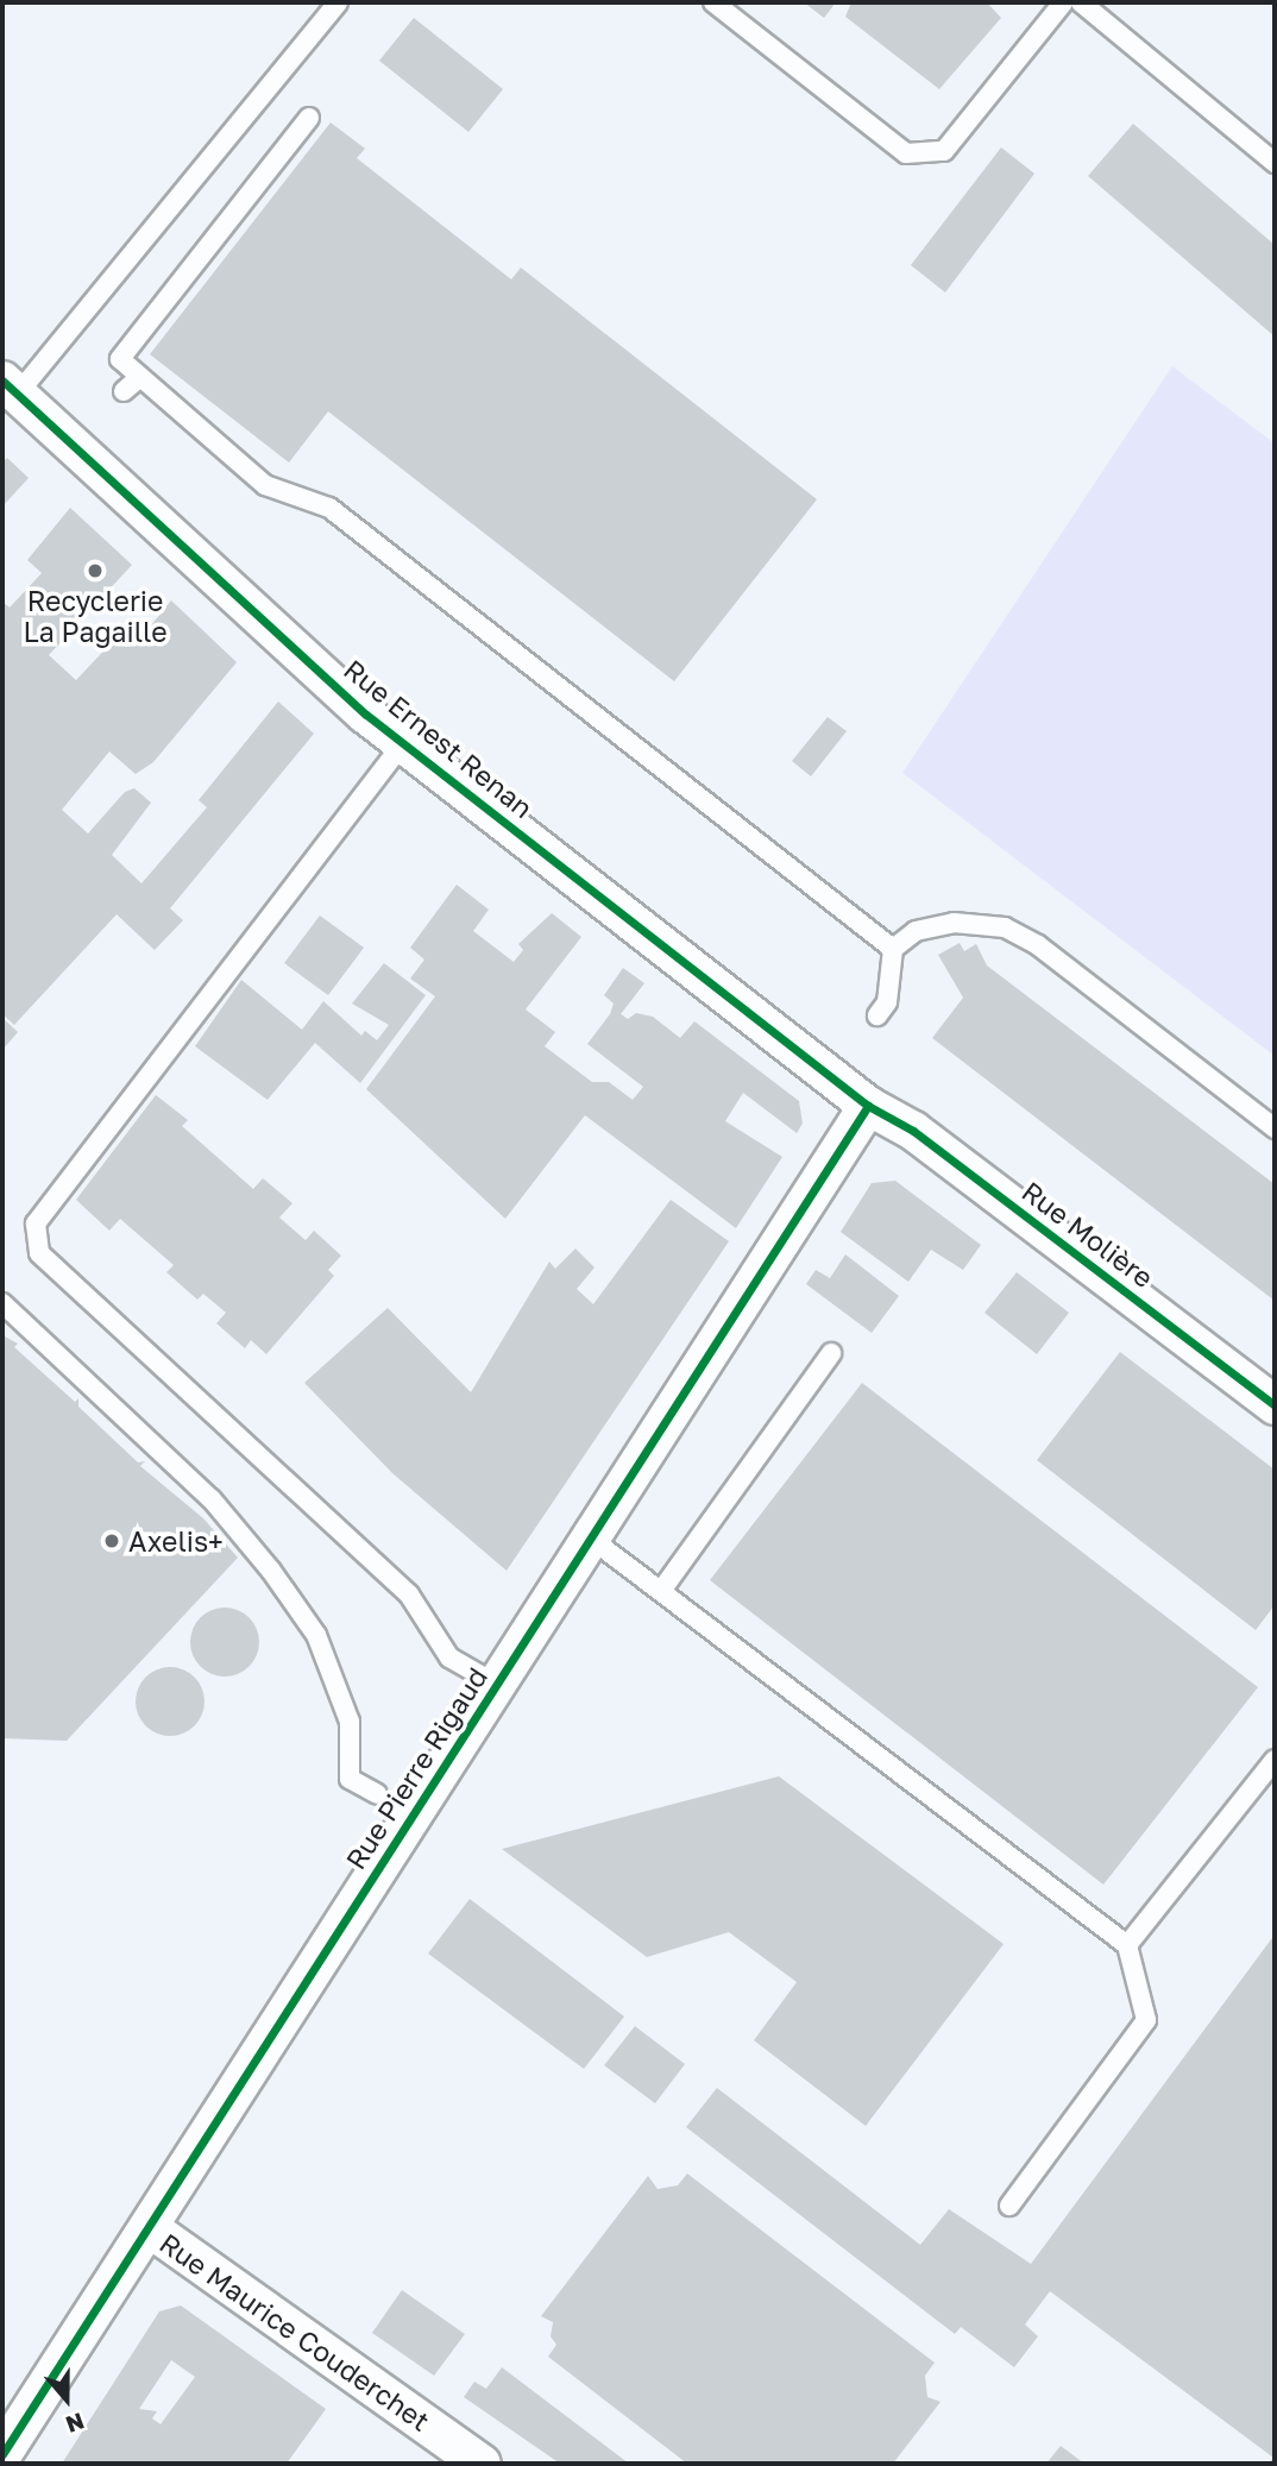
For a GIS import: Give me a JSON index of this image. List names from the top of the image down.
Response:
{
  "streets": {
    "street": [
      "Rue Ernest Renan",
      "Rue Molière",
      "Rue Pierre Rigaud",
      "Rue Maurice Couderchet"
    ]
  },
  "crossings": [
    ["Rue Ernest Renan", "Rue Molière"],
    ["Rue Ernest Renan", "Rue Pierre Rigaud"],
    ["Rue Molière", "Rue Pierre Rigaud"],
    ["Rue Pierre Rigaud", "Rue Maurice Couderchet"]
  ],
  "places": ["Recyclerie La Pagaille", "Axelis+"],
  "north": "bottom"
}
